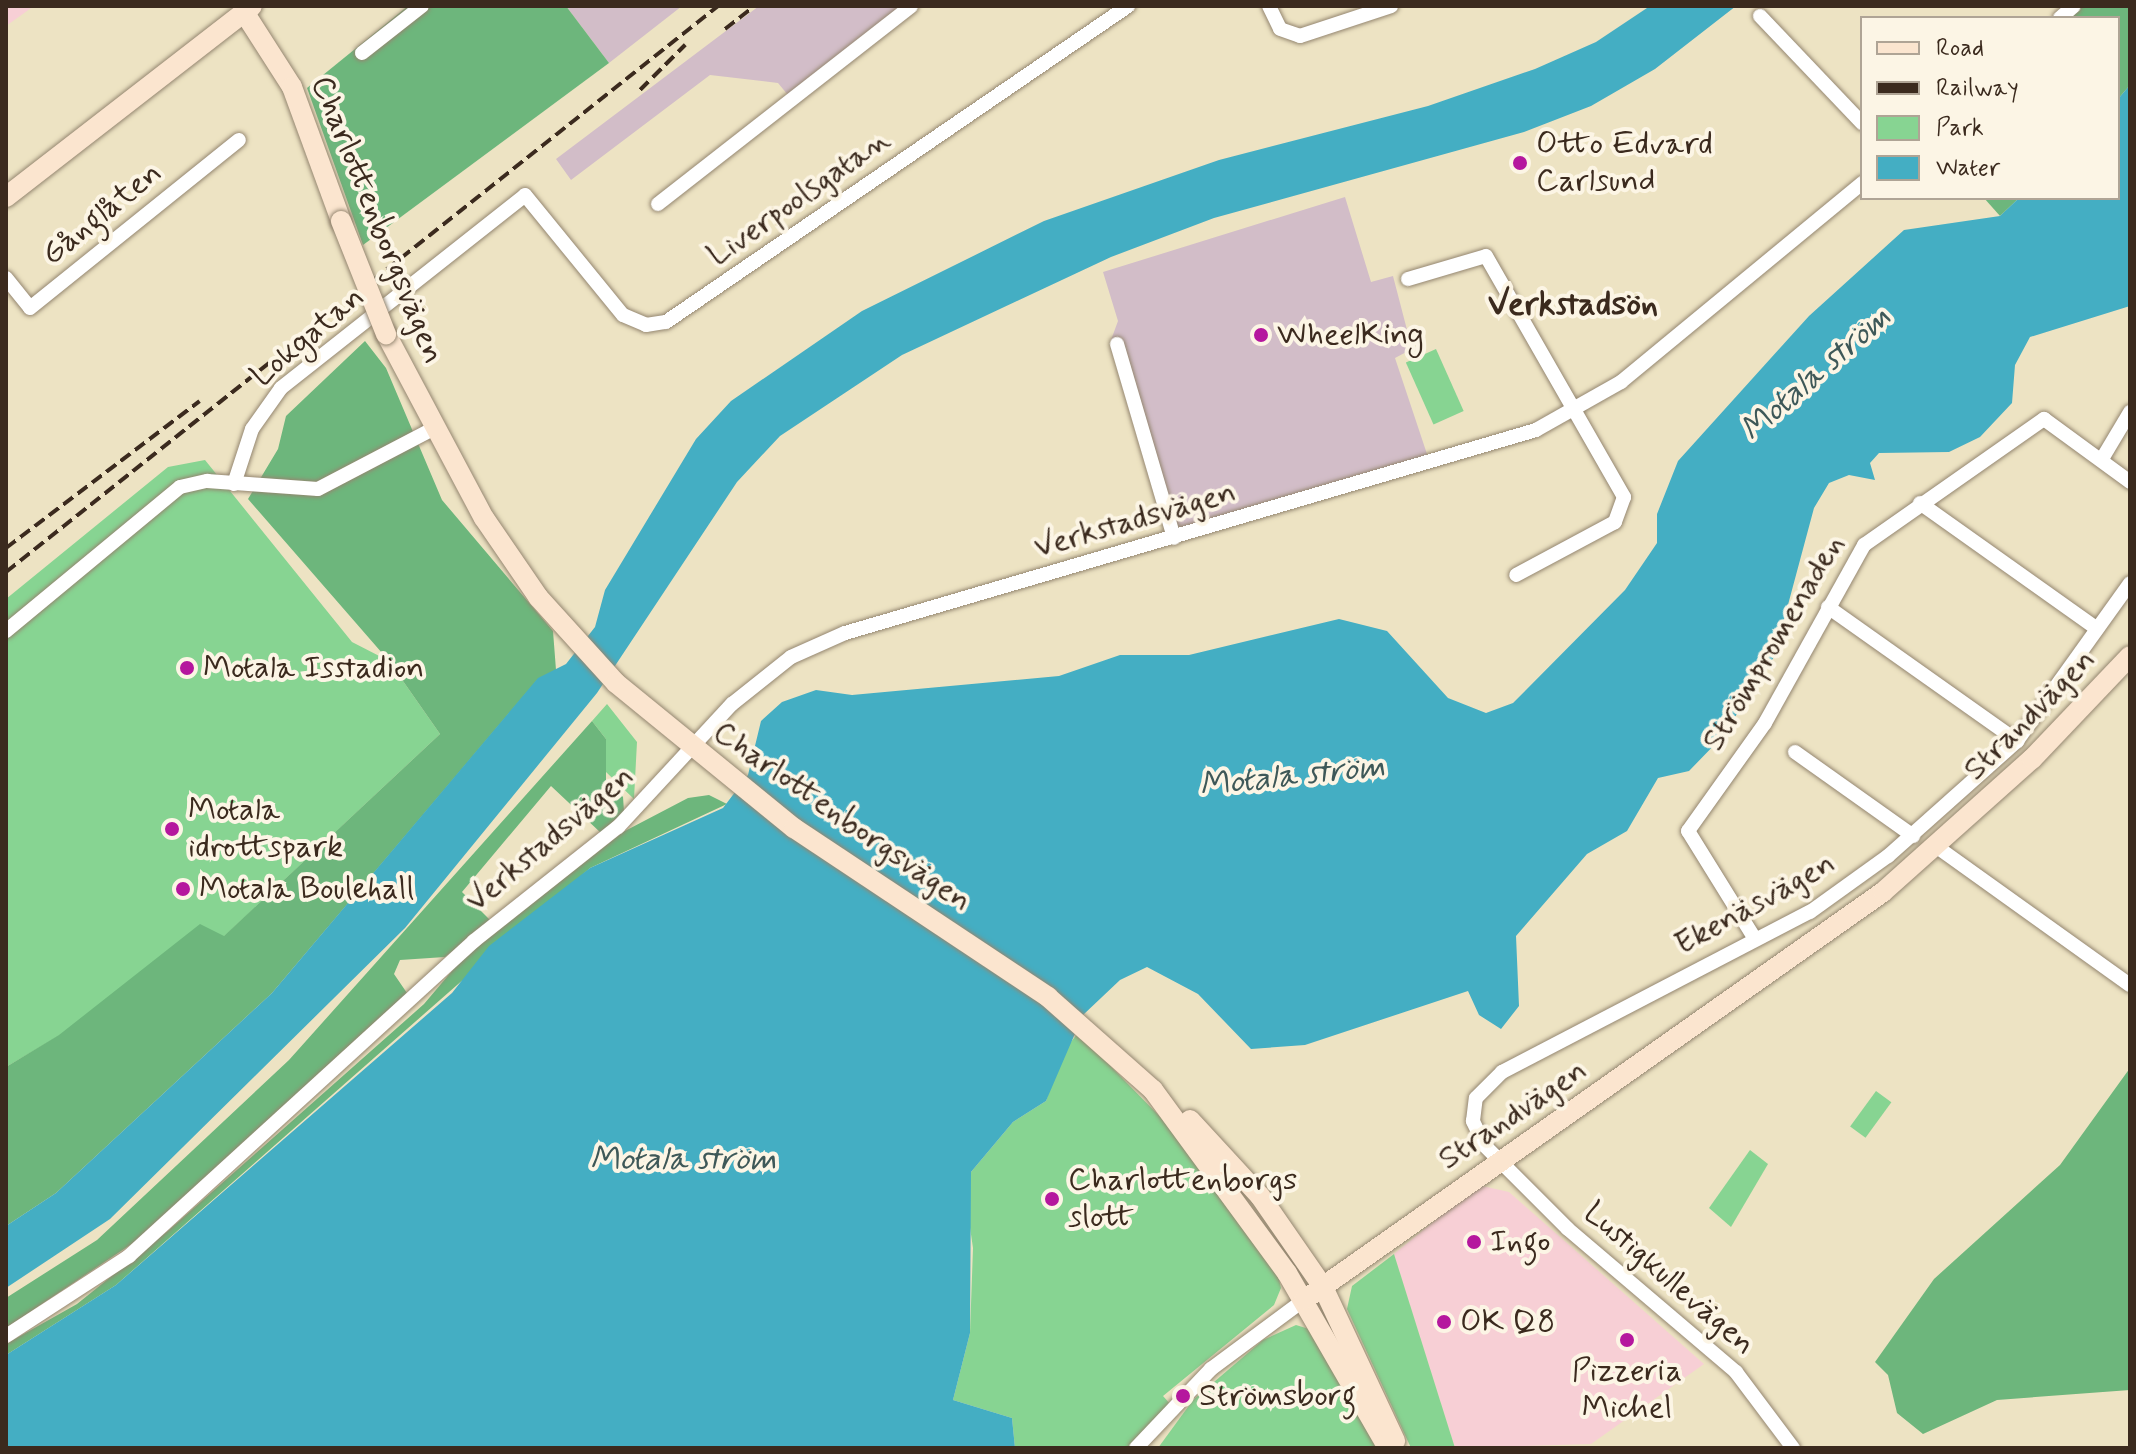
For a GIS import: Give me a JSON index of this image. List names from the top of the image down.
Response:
{
  "streets": {
    "main road": ["Charlottenborgsvägen", "Strandvägen"],
    "street": [
      "Liverpoolsgatan",
      "Gånglåten",
      "Lokgatan",
      "Verkstadsvägen",
      "Strömpromenaden",
      "Ekenäsvägen",
      "Lustigkullevägen"
    ]
  },
  "crossings": [
    ["Liverpoolsgatan", "Lokgatan"],
    ["Charlottenborgsvägen", "Verkstadsvägen"],
    ["Charlottenborgsvägen", "Strandvägen"],
    ["Strömpromenaden", "Ekenäsvägen"],
    ["Strandvägen", "Ekenäsvägen"],
    ["Strandvägen", "Lustigkullevägen"],
    ["Ekenäsvägen", "Lustigkullevägen"]
  ],
  "districts": ["Verkstadsön"],
  "water": ["Motala ström"],
  "places": [
    "Otto Edvard Carlsund",
    "WheelKing",
    "Motala Isstadion",
    "Motala idrottspark",
    "Motala Boulehall",
    "Charlottenborgs slott",
    "Ingo",
    "OK Q8",
    "Pizzeria Michel",
    "Strömsborg"
  ],
  "legend": [
    "Road",
    "Railway",
    "Park",
    "Water"
  ]
}
